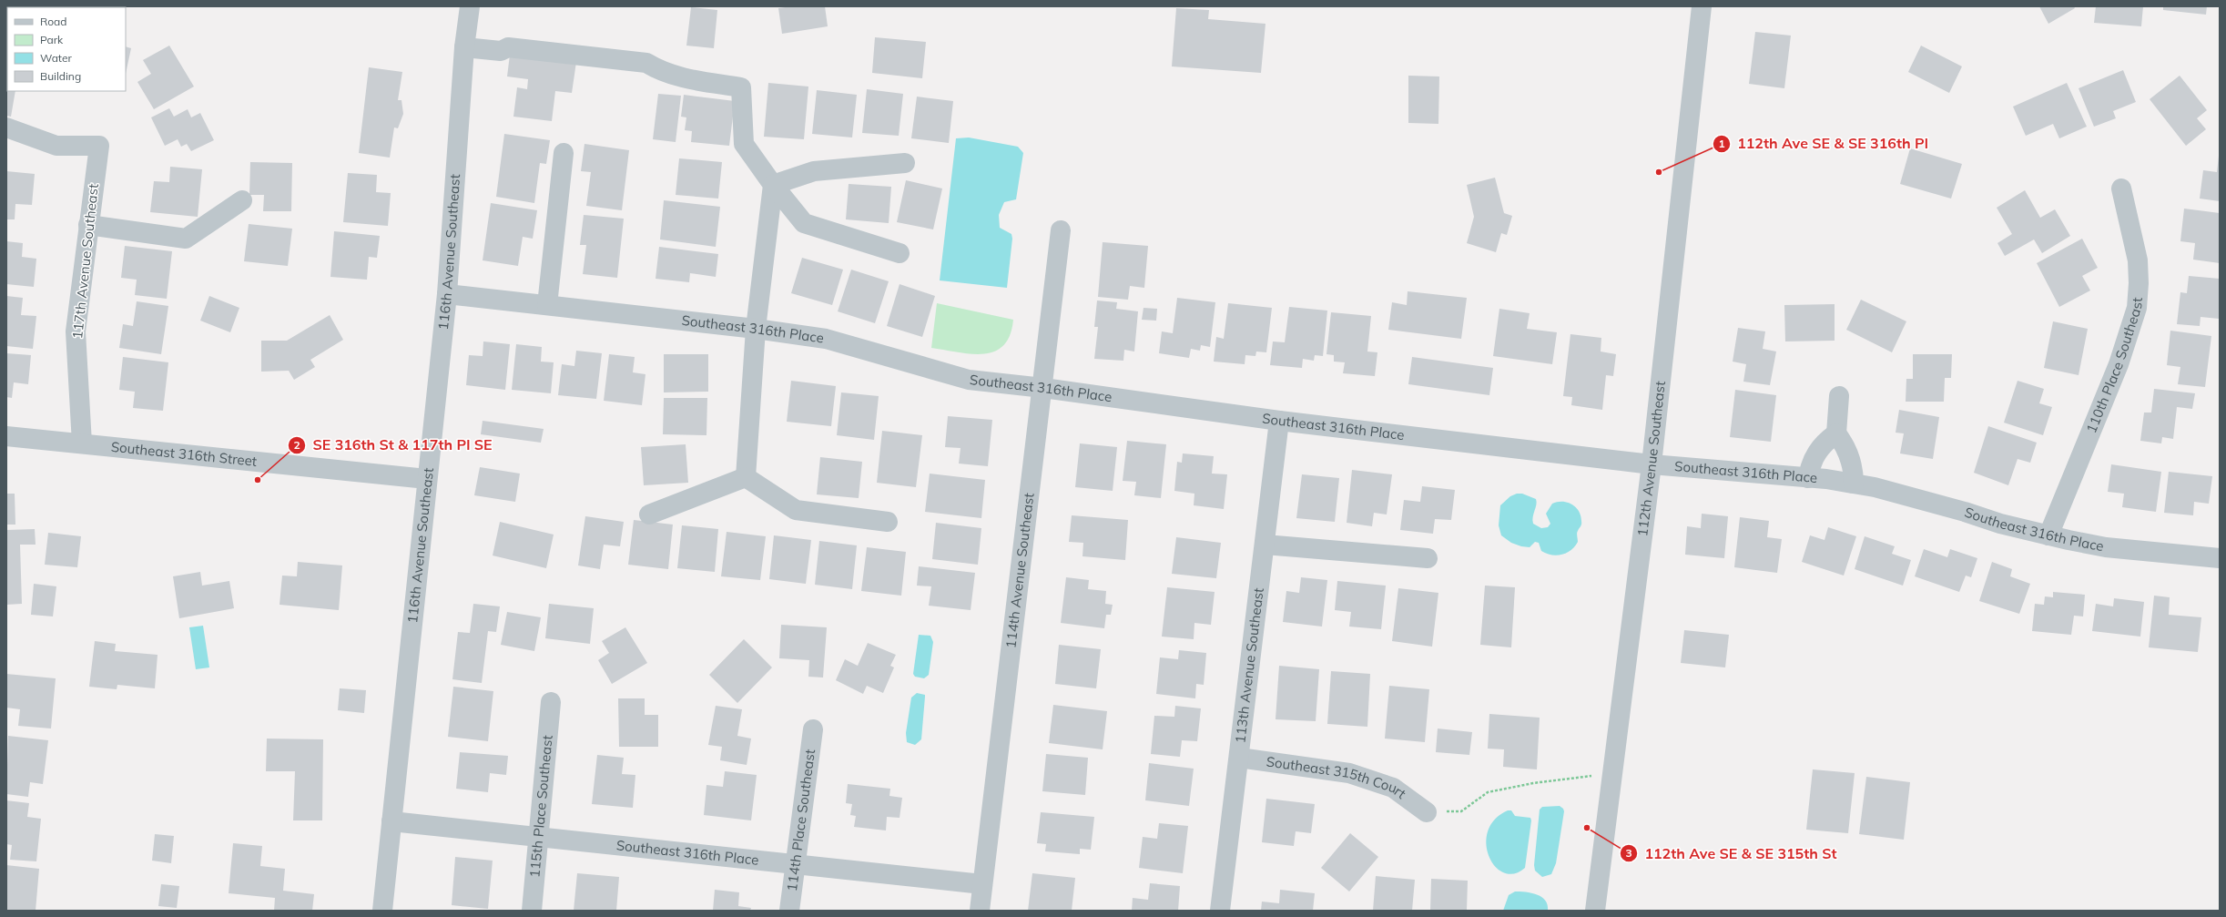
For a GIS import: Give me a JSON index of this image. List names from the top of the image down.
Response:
{
  "streets": {
    "street": [
      "116th Avenue Southeast",
      "117th Avenue Southeast",
      "Southeast 316th Place",
      "110th Place Southeast",
      "Southeast 316th Street",
      "112th Avenue Southeast",
      "114th Avenue Southeast",
      "113th Avenue Southeast",
      "Southeast 315th Court",
      "115th Place Southeast",
      "114th Place Southeast"
    ]
  },
  "crossings": [
    ["116th Avenue Southeast", "Southeast 316th Place"],
    ["116th Avenue Southeast", "Southeast 316th Street"],
    ["117th Avenue Southeast", "Southeast 316th Street"],
    ["Southeast 316th Place", "110th Place Southeast"],
    ["Southeast 316th Place", "112th Avenue Southeast"],
    ["Southeast 316th Place", "114th Avenue Southeast"],
    ["Southeast 316th Place", "113th Avenue Southeast"],
    ["Southeast 316th Place", "115th Place Southeast"],
    ["Southeast 316th Place", "114th Place Southeast"],
    ["113th Avenue Southeast", "Southeast 315th Court"]
  ],
  "places": ["112th Ave SE & SE 316th Pl", "SE 316th St & 117th Pl SE", "112th Ave SE & SE 315th St"],
  "legend": [
    "Road",
    "Park",
    "Water",
    "Building"
  ]
}
